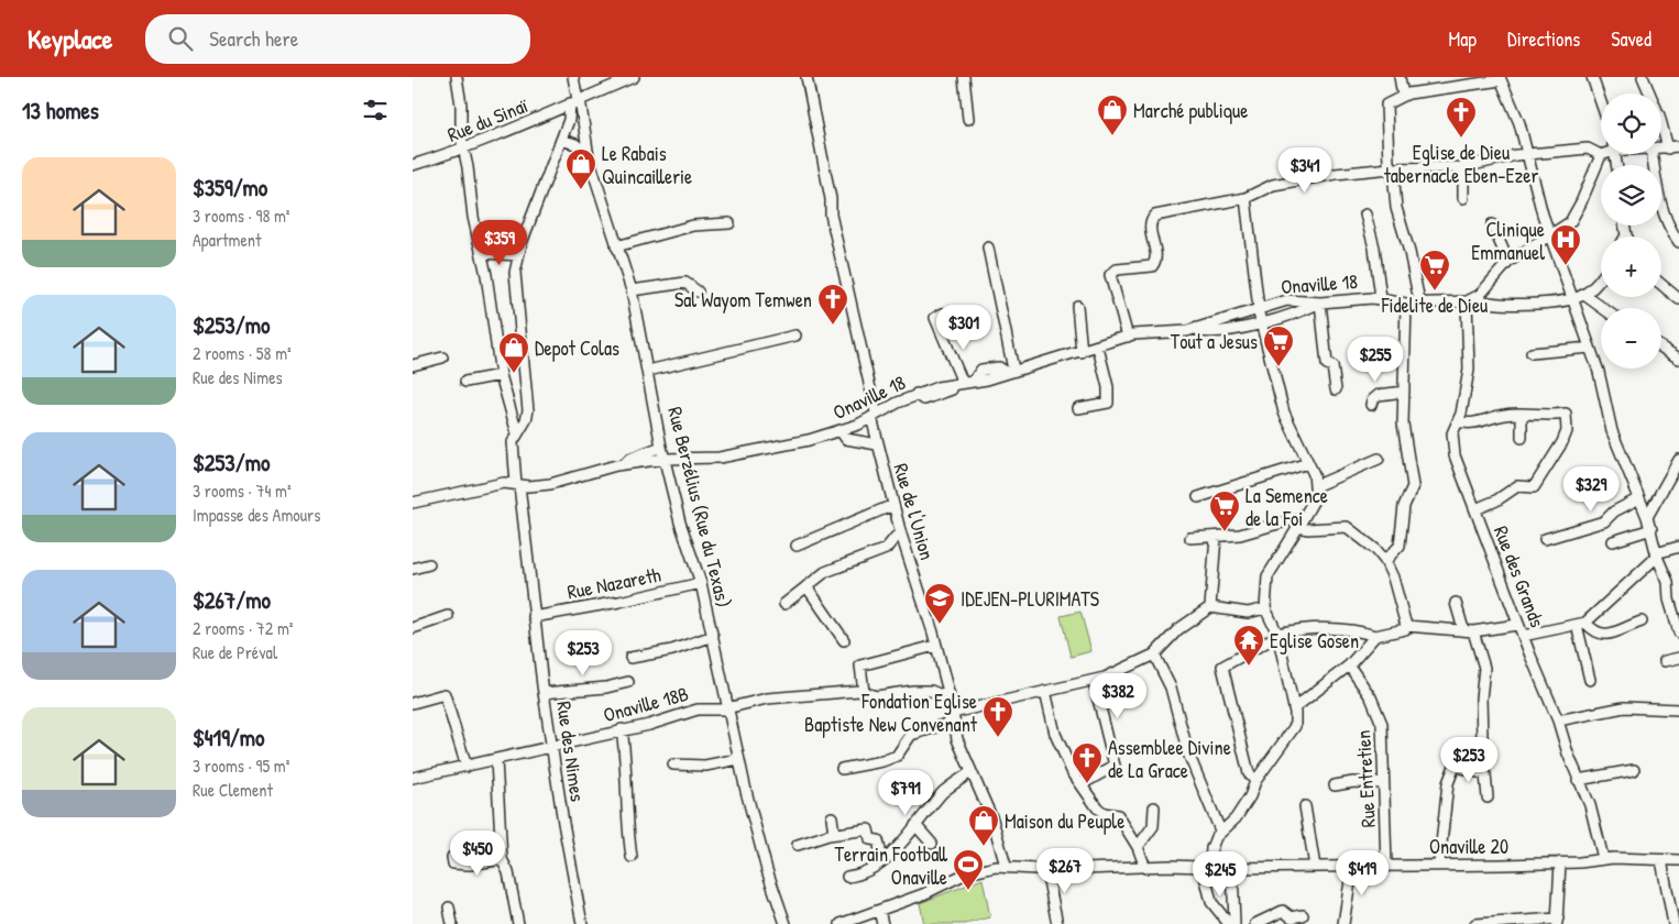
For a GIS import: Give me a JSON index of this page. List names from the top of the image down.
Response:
{
  "streets": {
    "street": [
      "Rue du Sinaï",
      "Onaville 18",
      "Rue Berzélius (Rue du Texas)",
      "Rue de l'Union",
      "Rue des Grands",
      "Rue Nazareth",
      "Onaville 18B",
      "Rue des Nimes",
      "Rue Entretien",
      "Onaville 20"
    ]
  },
  "crossings": [
    ["Rue du Sinaï", "Rue Berzélius (Rue du Texas)"],
    ["Onaville 18", "Rue Berzélius (Rue du Texas)"],
    ["Onaville 18", "Rue de l'Union"],
    ["Onaville 18", "Rue des Grands"],
    ["Onaville 18", "Rue des Nimes"],
    ["Rue Berzélius (Rue du Texas)", "Rue Nazareth"],
    ["Rue Berzélius (Rue du Texas)", "Onaville 18B"],
    ["Rue de l'Union", "Onaville 18B"],
    ["Rue de l'Union", "Onaville 20"],
    ["Rue des Grands", "Onaville 20"],
    ["Rue Nazareth", "Rue des Nimes"],
    ["Onaville 18B", "Rue des Nimes"],
    ["Rue Entretien", "Onaville 20"]
  ],
  "places": {
    "shop": [
      "Marché publique",
      "Le Rabais Quincaillerie",
      "Depot Colas",
      "Maison du Peuple"
    ],
    "church": [
      "Eglise de Dieu tabernacle Eben-Ezer",
      "Sal Wayom Temwen",
      "Fondation Eglise Baptiste New Convenant",
      "Assemblee Divine de La Grace"
    ],
    "hospital": ["Clinique Emmanuel"],
    "supermarket": ["Fidelite de Dieu", "Tout a Jesus", "La Semence de la Foi"],
    "school or university": ["IDEJEN-PLURIMATS"],
    "temple": ["Eglise Gosen"],
    "sports": ["Terrain Football Onaville"]
  },
  "page": {
    "header": "Keyplace",
    "search": "Search here",
    "nav": ["Map", "Directions", "Saved"],
    "heading": "13 homes",
    "map_buttons": ["+", "−"],
    "list": [
      {
        "name": "$359/mo",
        "note": "3 rooms · 98 m² · Apartment"
      },
      {
        "name": "$253/mo",
        "note": "2 rooms · 58 m² · Rue des Nimes"
      },
      {
        "name": "$253/mo",
        "note": "3 rooms · 74 m² · Impasse des Amours"
      },
      {
        "name": "$267/mo",
        "note": "2 rooms · 72 m² · Rue de Préval"
      },
      {
        "name": "$419/mo",
        "note": "3 rooms · 95 m² · Rue Clement"
      }
    ],
    "price": [
      "$341",
      "$359",
      "$301",
      "$255",
      "$329",
      "$253",
      "$382",
      "$253",
      "$791",
      "$450",
      "$267",
      "$419",
      "$245"
    ]
  }
}
